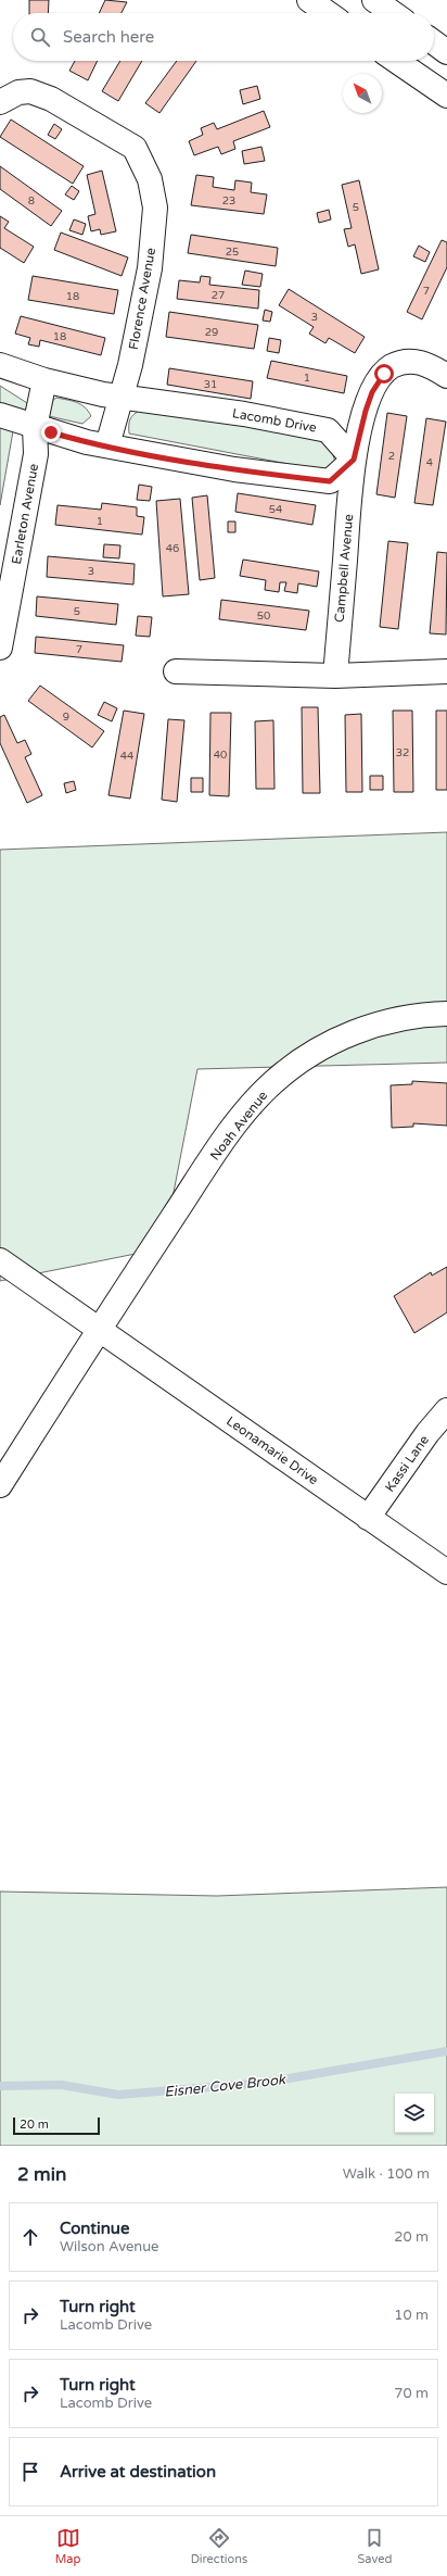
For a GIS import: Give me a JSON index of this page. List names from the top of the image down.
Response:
{
  "streets": {
    "main road": [
      "Florence Avenue",
      "Lacomb Drive",
      "Earleton Avenue",
      "Campbell Avenue",
      "Noah Avenue",
      "Leonamarie Drive",
      "Kassi Lane"
    ]
  },
  "crossings": [
    ["Florence Avenue", "Lacomb Drive"],
    ["Lacomb Drive", "Earleton Avenue"],
    ["Lacomb Drive", "Campbell Avenue"],
    ["Noah Avenue", "Leonamarie Drive"],
    ["Leonamarie Drive", "Kassi Lane"]
  ],
  "water": ["Eisner Cove Brook"],
  "house_numbers": [
    "8",
    "23",
    "5",
    "25",
    "7",
    "27",
    "18",
    "3",
    "29",
    "18",
    "1",
    "31",
    "2",
    "4",
    "54",
    "1",
    "46",
    "3",
    "5",
    "50",
    "7",
    "9",
    "32",
    "40",
    "44"
  ],
  "scale_bar": "20 m",
  "north": "top left",
  "page": {
    "search": "Search here",
    "scale": "20 m",
    "heading": ["2 min", "Walk · 100 m"],
    "list": [
      ["Continue", "Wilson Avenue", "20 m"],
      ["Turn right", "Lacomb Drive", "10 m"],
      ["Turn right", "Lacomb Drive", "70 m"],
      "Arrive at destination"
    ],
    "nav": ["Map", "Directions", "Saved"]
  }
}
